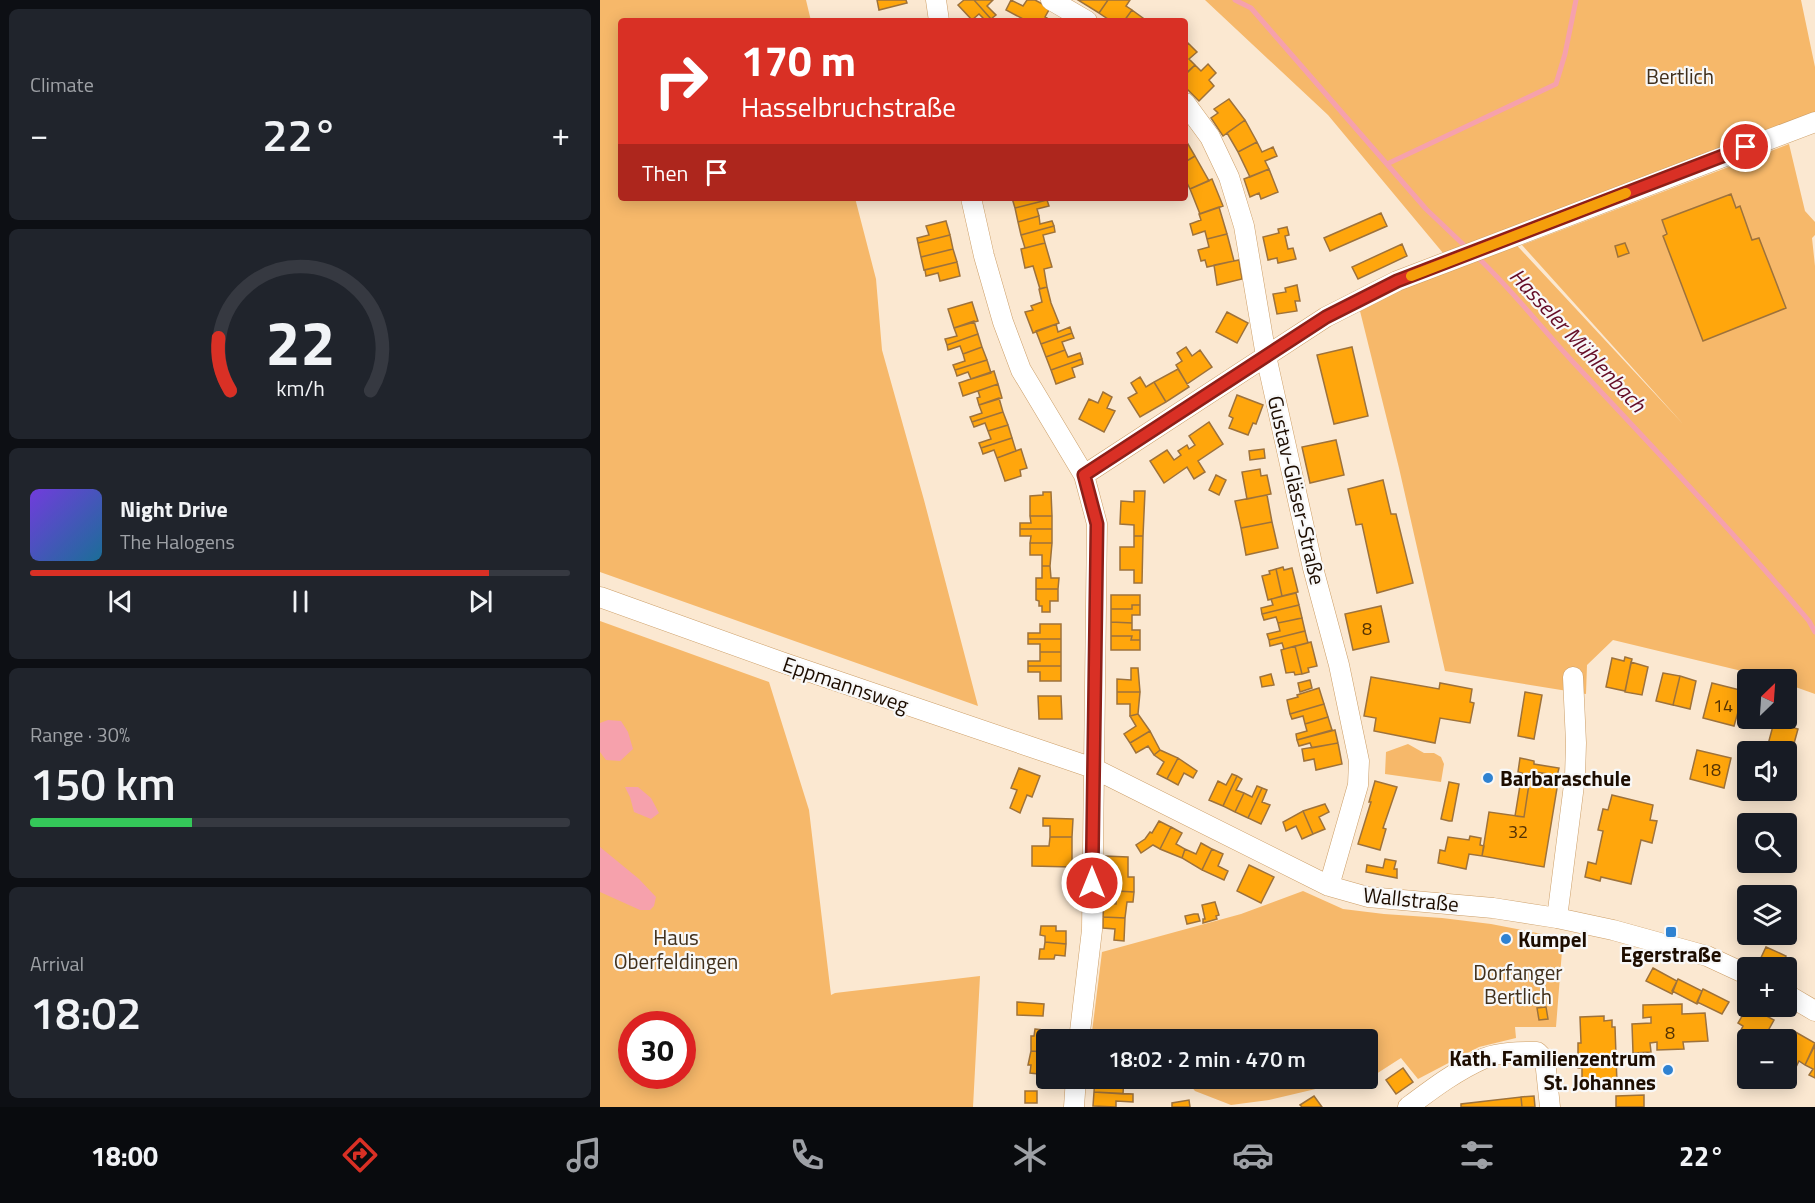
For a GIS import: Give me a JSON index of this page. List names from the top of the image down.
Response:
{
  "streets": {
    "street": ["Gustav-Gläser-Straße", "Eppmannsweg", "Wallstraße"]
  },
  "crossings": [
    ["Gustav-Gläser-Straße", "Wallstraße"],
    ["Eppmannsweg", "Wallstraße"]
  ],
  "water": ["Hasseler Mühlenbach"],
  "parks": ["Bertlich", "Haus Oberfeldingen", "Dorfanger Bertlich"],
  "places": {
    "other": ["Barbaraschule", "Kumpel", "Kath. Familienzentrum St. Johannes"],
    "transit": ["Egerstraße"]
  },
  "house_numbers": [
    "8",
    "14",
    "18",
    "32",
    "8"
  ],
  "north": "top right",
  "page": {
    "tile": [
      "Climate",
      ["Range · 30%", "150 km"],
      ["Arrival", "18:02"]
    ],
    "turn": ["170 m", "Hasselbruchstraße"],
    "heat": ["−", "22°", "+"],
    "then": "Then",
    "song": ["Night Drive", "The Halogens"],
    "map_buttons": ["+", "−"],
    "limit": "30",
    "trip": "18:02 · 2 min · 470 m",
    "tabs": ["18:00", "22°"],
    "gauge": ["22", "km/h"]
  }
}
